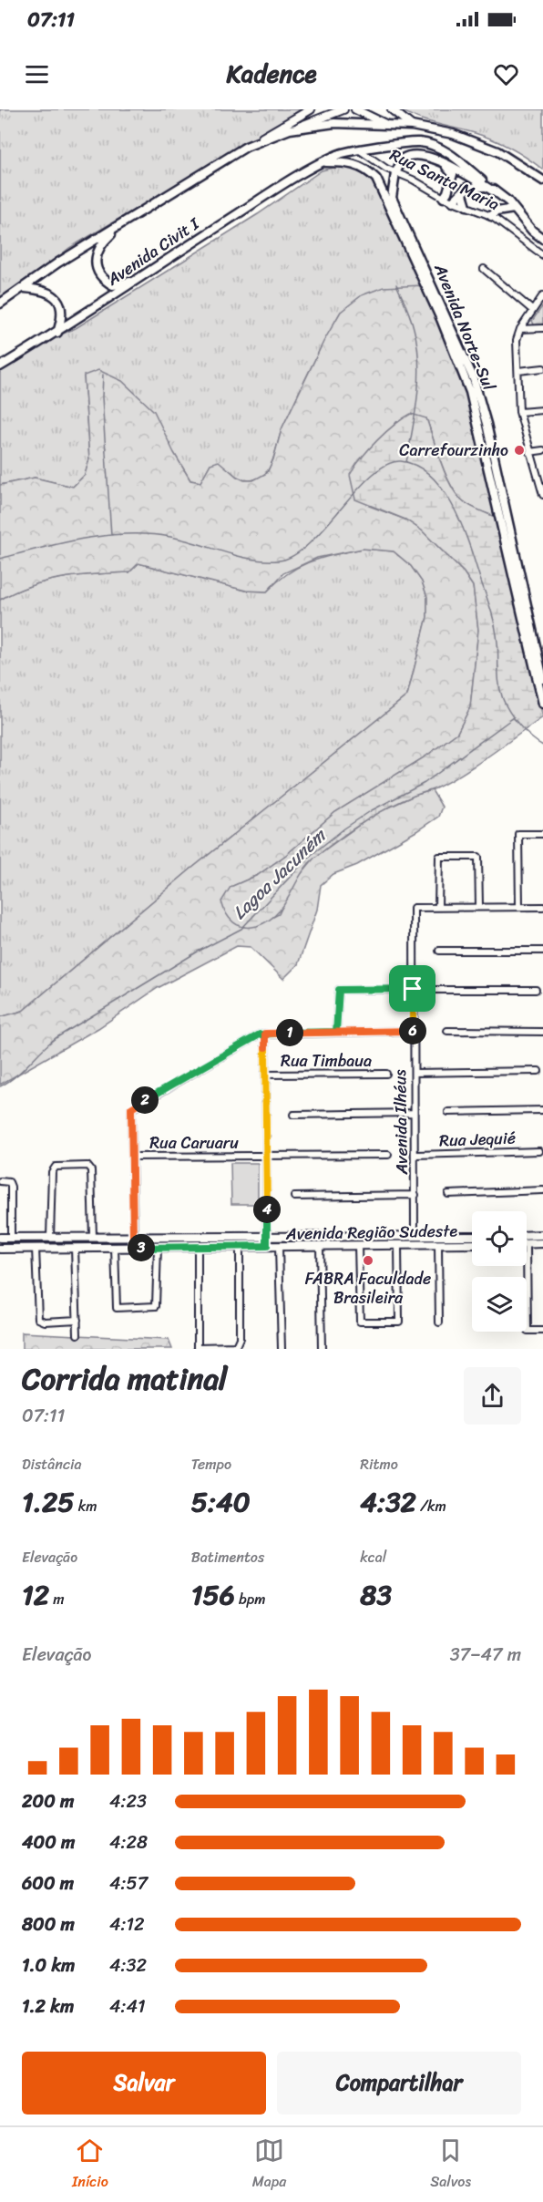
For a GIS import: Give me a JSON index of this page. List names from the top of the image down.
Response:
{
  "streets": {
    "main road": ["Avenida Civit I", "Avenida Norte-Sul"],
    "street": [
      "Rua Santa Maria",
      "Rua Timbaua",
      "Avenida Ilhéus",
      "Rua Jequié",
      "Rua Caruaru",
      "Avenida Região Sudeste"
    ]
  },
  "crossings": [
    ["Rua Santa Maria", "Avenida Civit I"],
    ["Rua Santa Maria", "Avenida Norte-Sul"],
    ["Avenida Civit I", "Avenida Norte-Sul"],
    ["Avenida Ilhéus", "Rua Jequié"],
    ["Avenida Ilhéus", "Avenida Região Sudeste"]
  ],
  "water": ["Lagoa Jacuném"],
  "places": ["Carrefourzinho", "FABRA Faculdade Brasileira"],
  "page": {
    "status": "07:11",
    "header": "Kadence",
    "pins": [
      "6",
      "1",
      "2",
      "4",
      "3"
    ],
    "heading": ["Corrida matinal", "07:11"],
    "stats": [
      ["Distância", "1.25 km"],
      ["Tempo", "5:40"],
      ["Ritmo", "4:32 /km"],
      ["Elevação", "12 m"],
      ["Batimentos", "156 bpm"],
      ["kcal", "83"]
    ],
    "chart": ["Elevação", "37–47 m"],
    "list": [
      {
        "name": "200 m",
        "note": "4:23"
      },
      {
        "name": "400 m",
        "note": "4:28"
      },
      {
        "name": "600 m",
        "note": "4:57"
      },
      {
        "name": "800 m",
        "note": "4:12"
      },
      {
        "name": "1.0 km",
        "note": "4:32"
      },
      {
        "name": "1.2 km",
        "note": "4:41"
      }
    ],
    "buttons": ["Salvar", "Compartilhar"],
    "tabs": ["Início", "Mapa", "Salvos"]
  }
}
